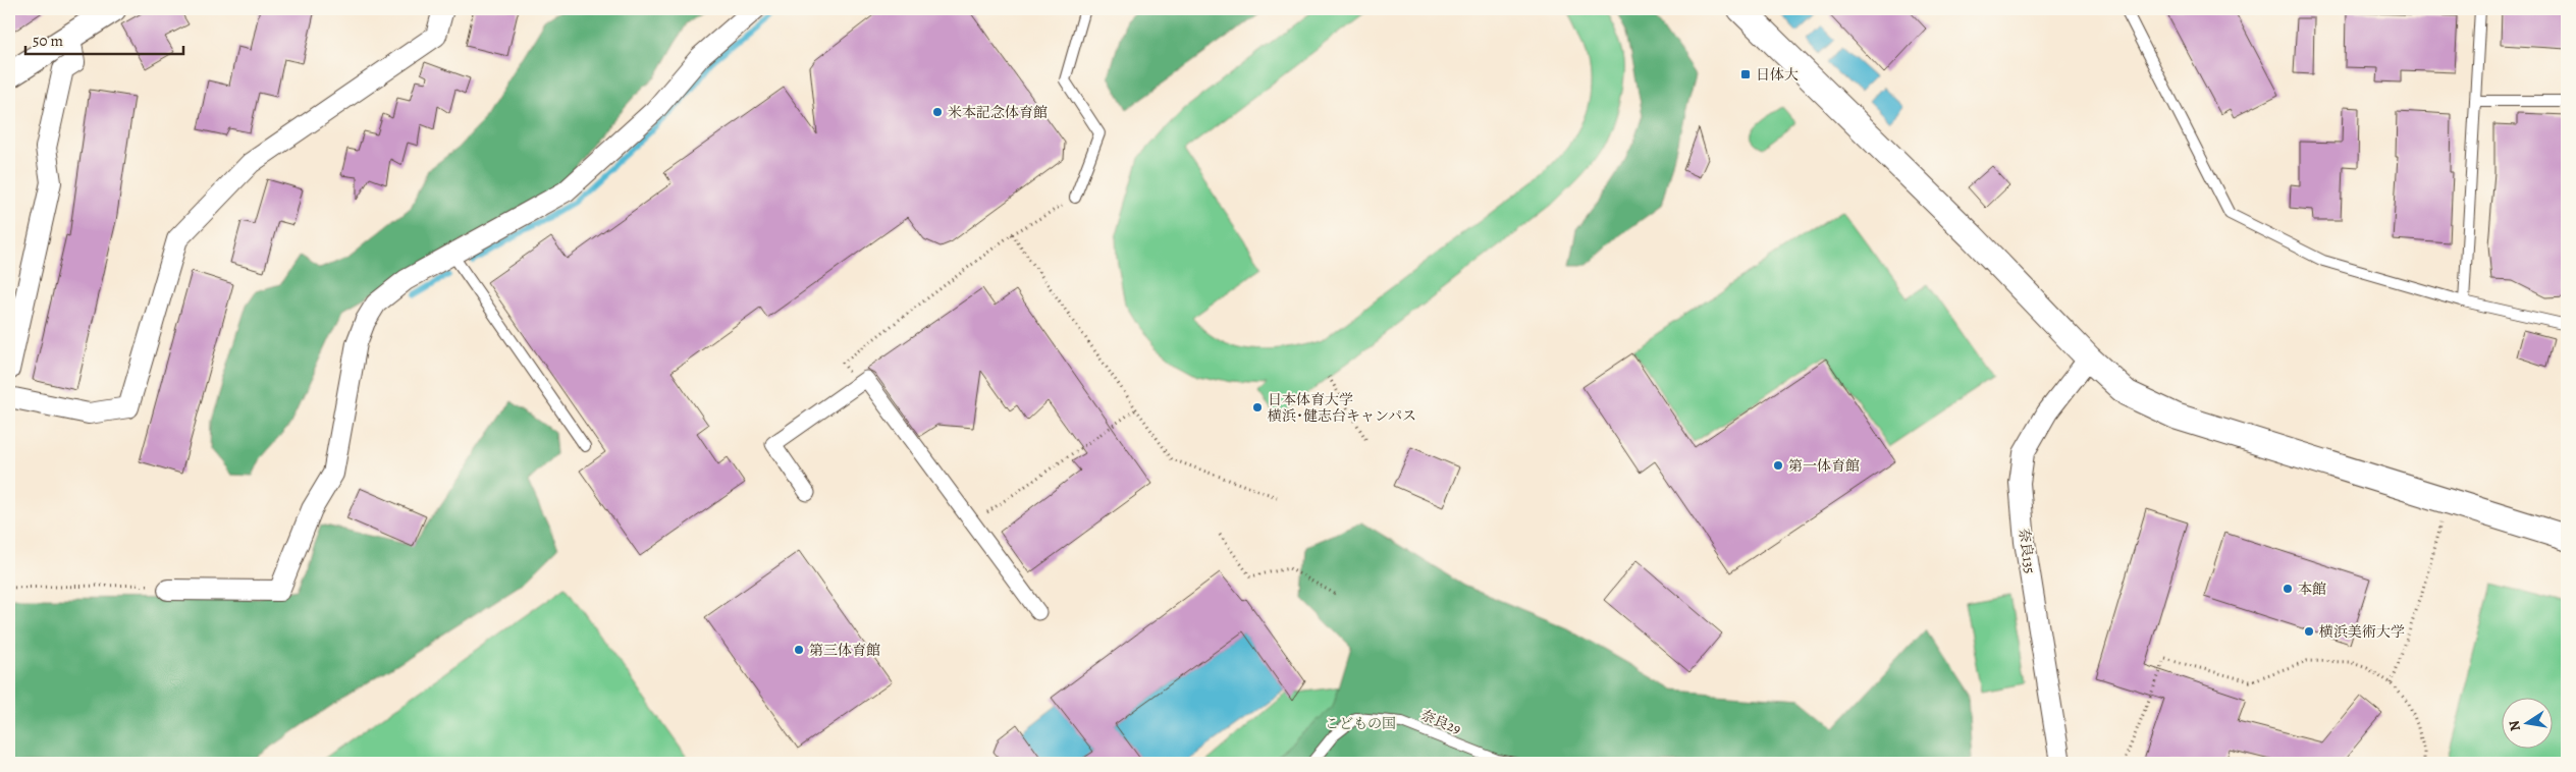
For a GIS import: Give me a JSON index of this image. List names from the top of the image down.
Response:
{
  "streets": {
    "street": ["奈良135"],
    "lane": ["奈良29"]
  },
  "parks": ["こどもの国"],
  "places": {
    "transit": ["日体大"],
    "other": [
      "米本記念体育館",
      "日本体育大学 横浜･健志台キャンパス",
      "第一体育館",
      "本館",
      "横浜美術大学",
      "第三体育館"
    ]
  },
  "scale_bar": "50 m",
  "north": "left"
}
